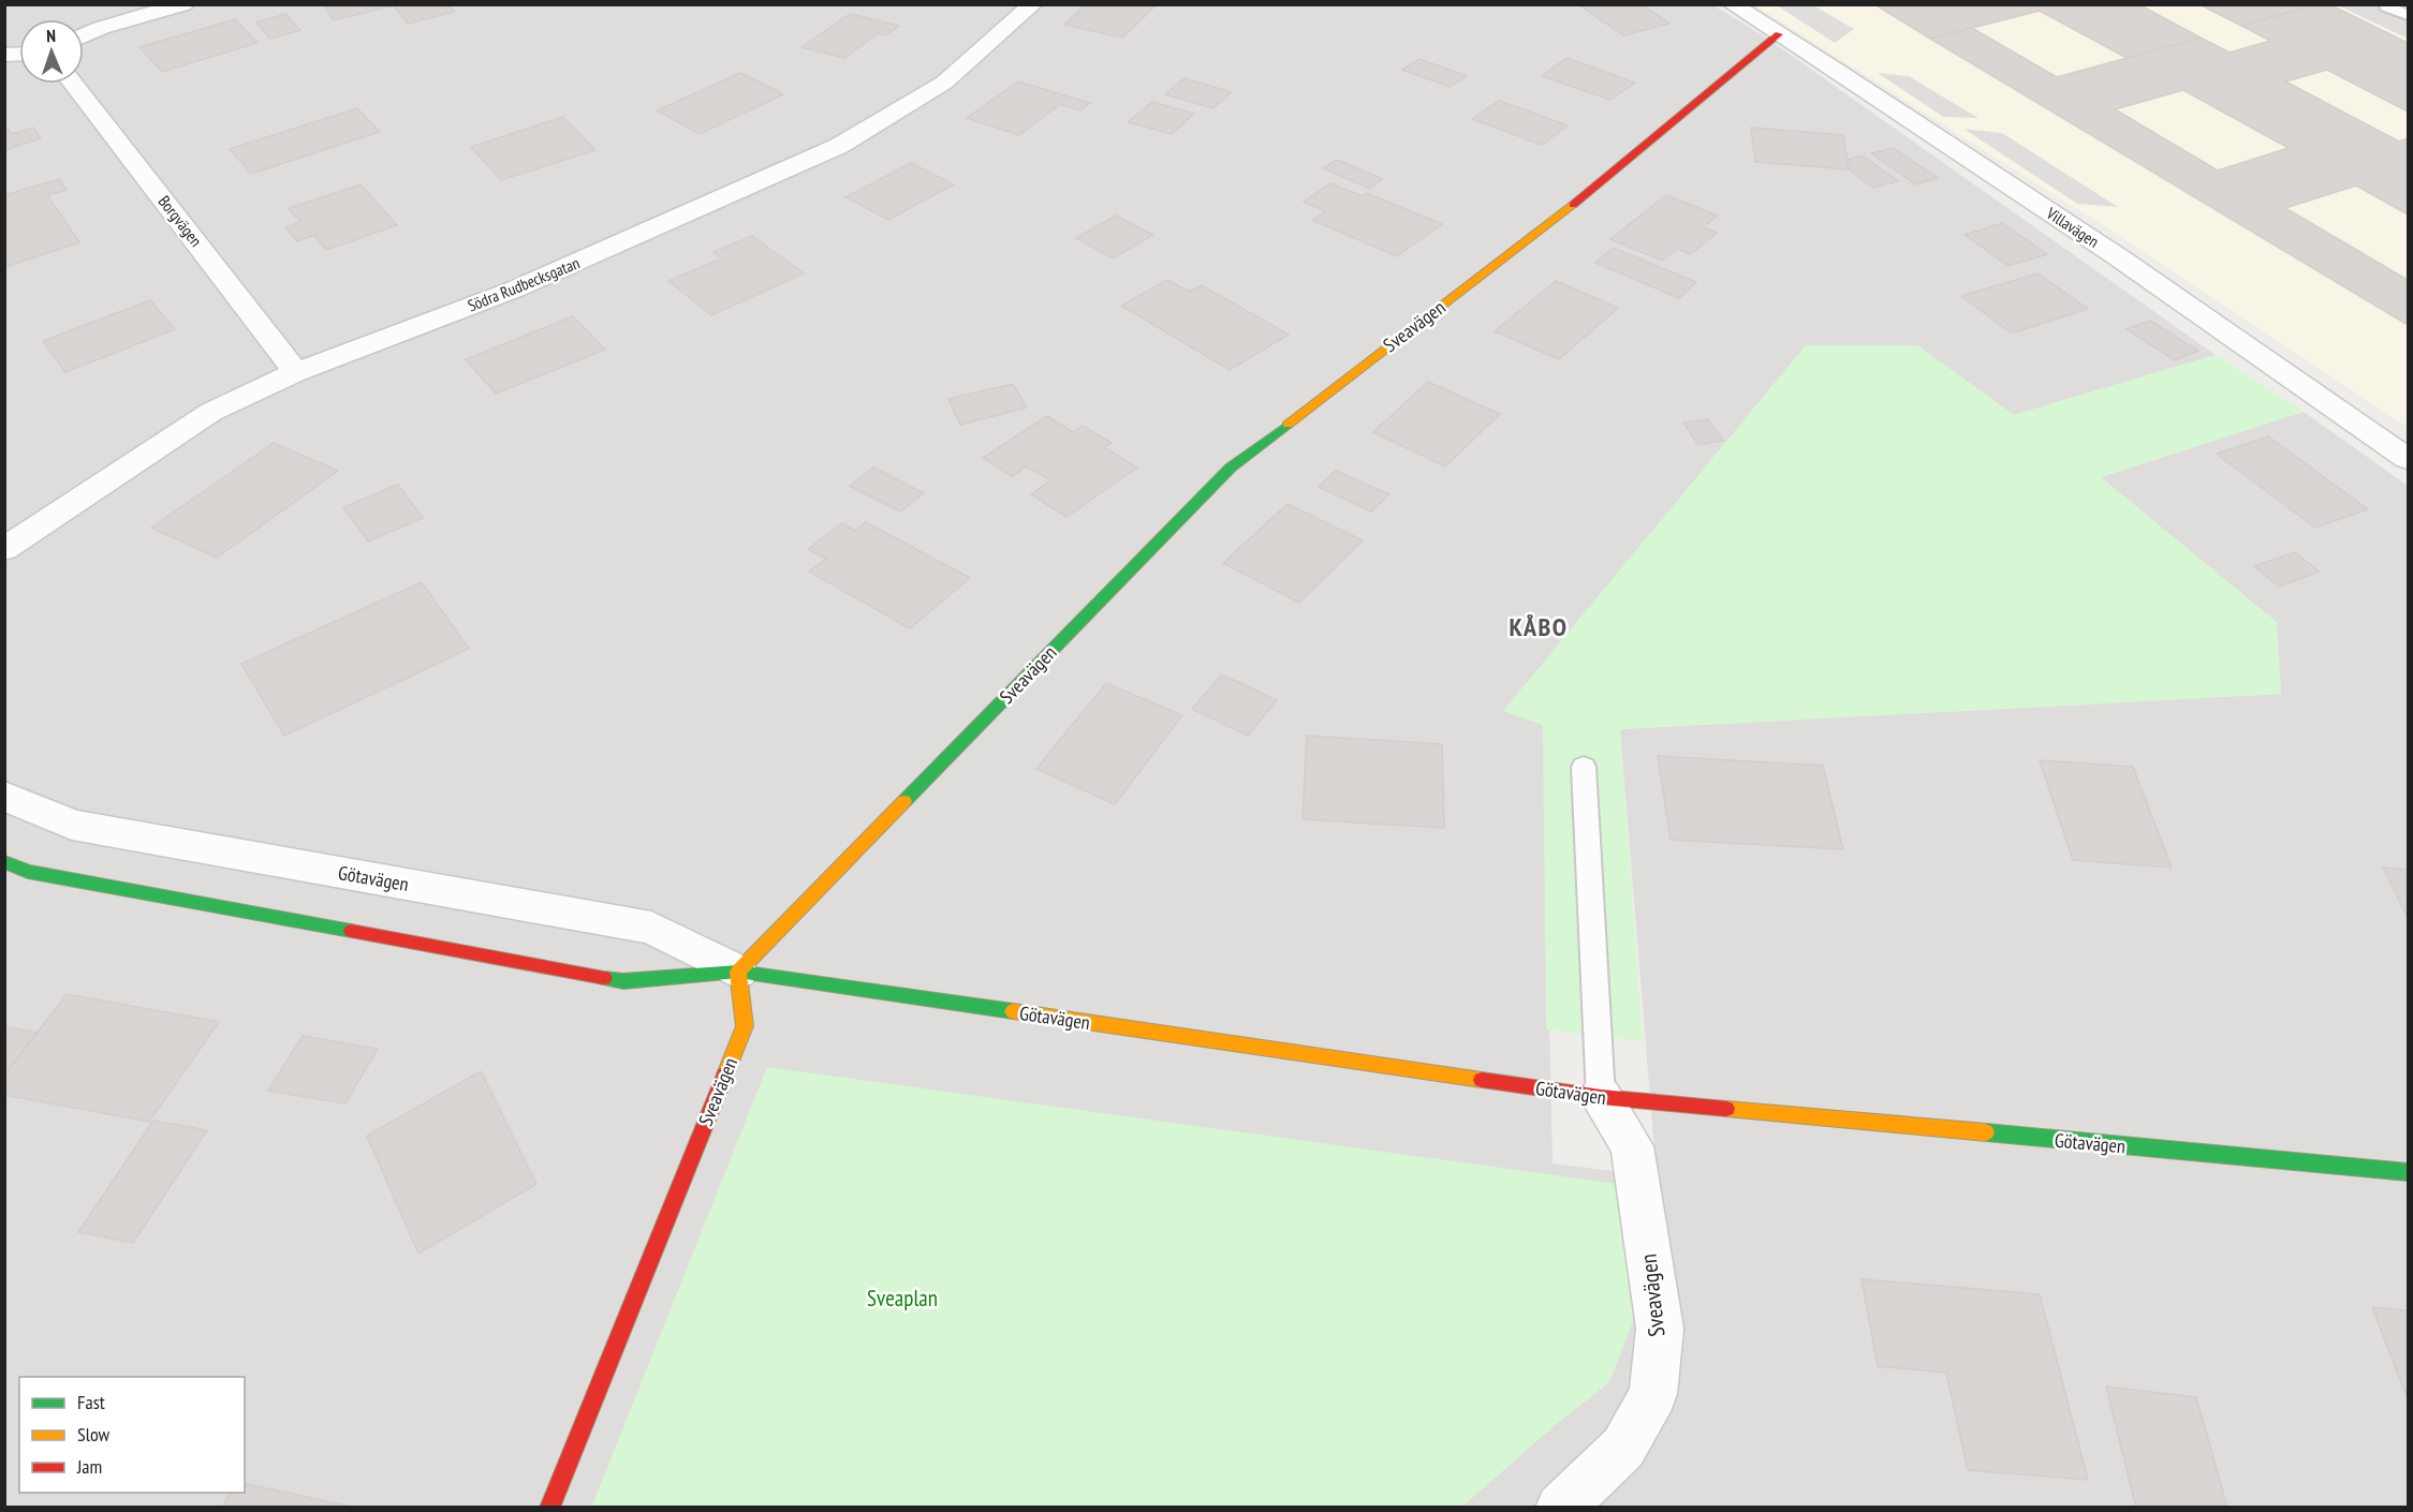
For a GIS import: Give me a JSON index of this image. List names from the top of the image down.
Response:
{
  "streets": {
    "street": [
      "Borgvägen",
      "Villavägen",
      "Södra Rudbecksgatan",
      "Sveavägen",
      "Götavägen"
    ]
  },
  "crossings": [
    ["Borgvägen", "Södra Rudbecksgatan"],
    ["Villavägen", "Sveavägen"],
    ["Sveavägen", "Götavägen"]
  ],
  "districts": ["KÅBO"],
  "parks": ["Sveaplan"],
  "legend": ["Fast", "Slow", "Jam"],
  "north": "top"
}
